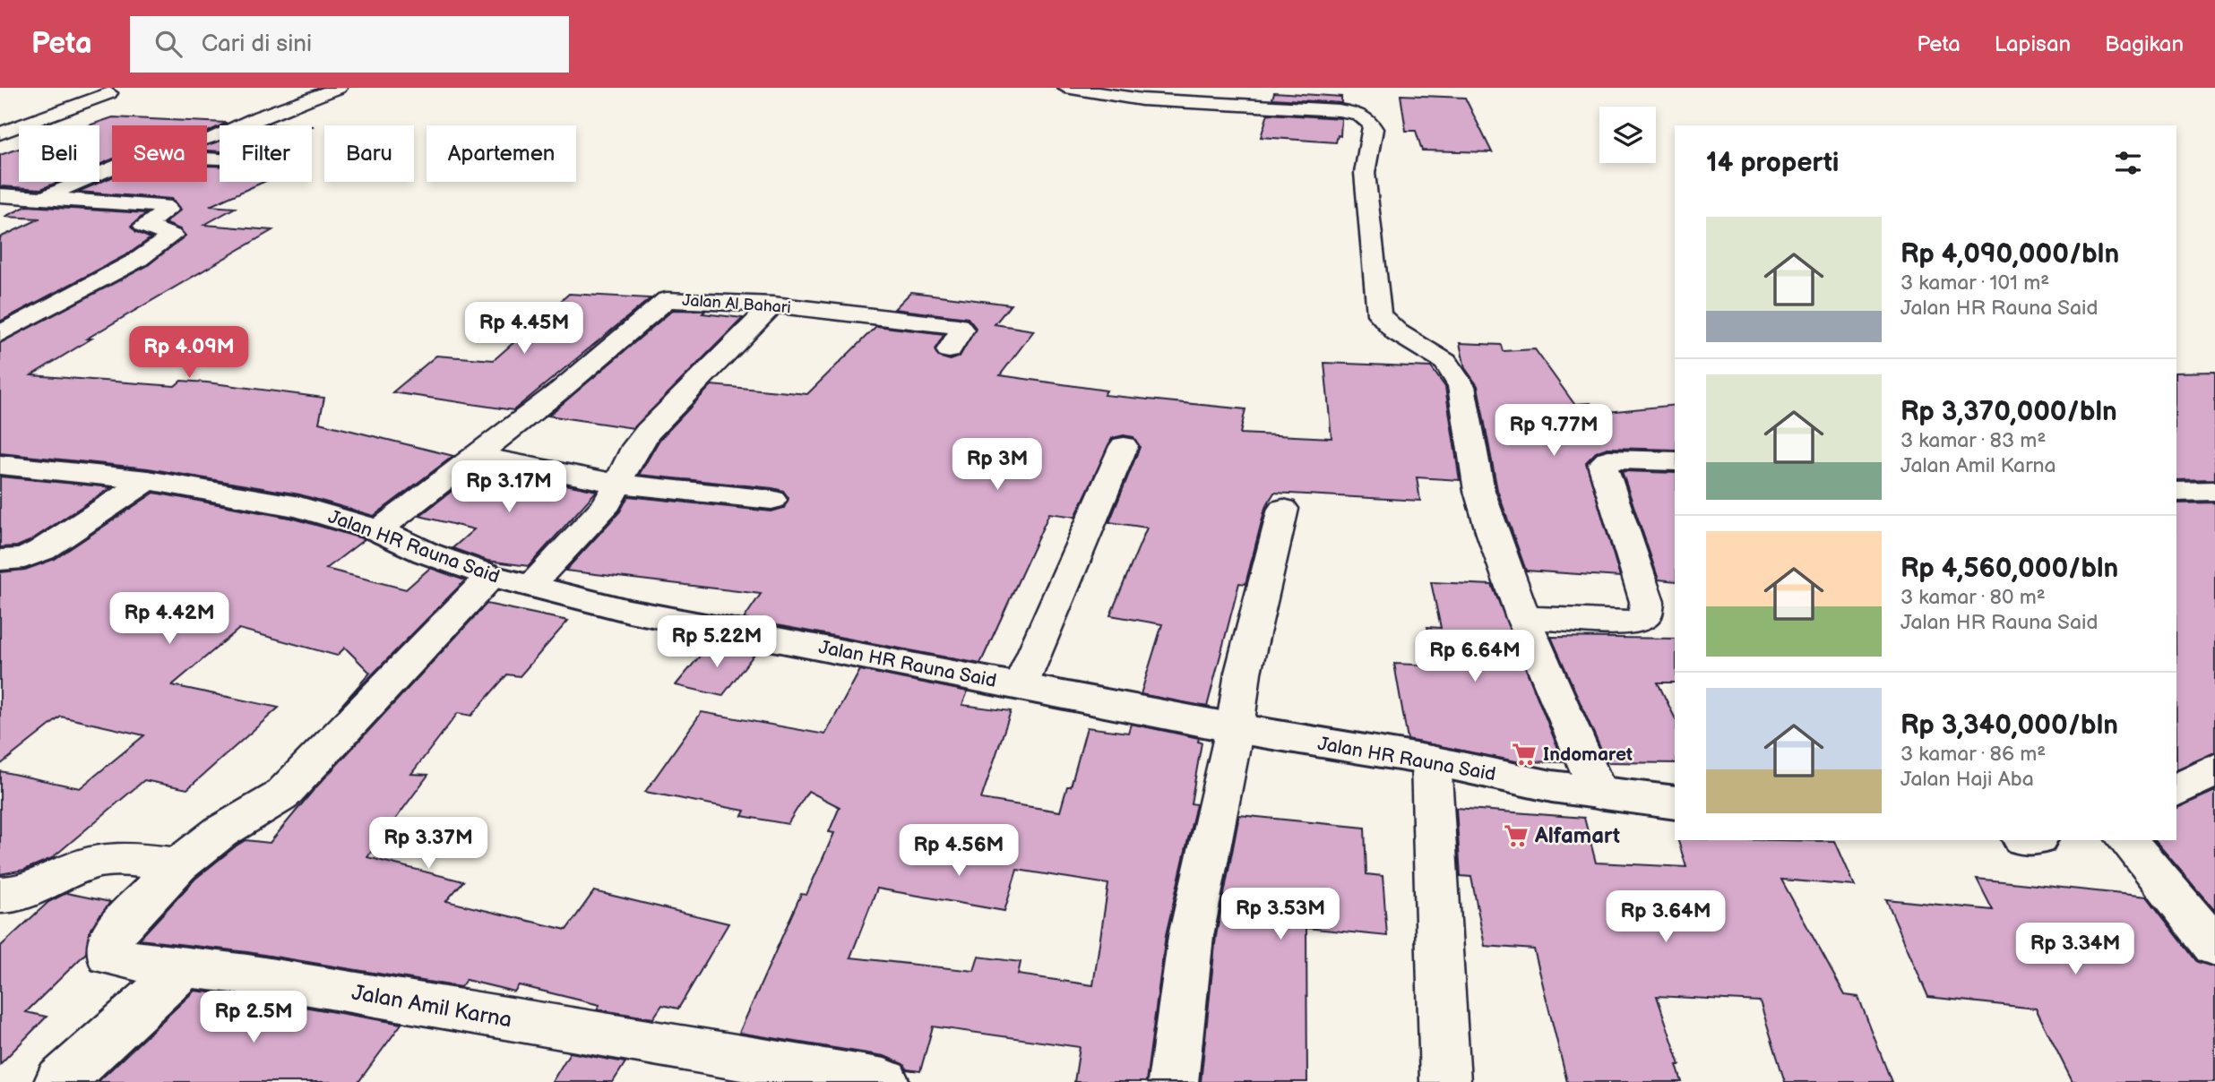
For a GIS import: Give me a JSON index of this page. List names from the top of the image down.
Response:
{
  "streets": {
    "main road": ["Jalan HR Rauna Said"],
    "street": ["Jalan Al Bahari", "Jalan Amil Karna"]
  },
  "crossings": [
    ["Jalan Al Bahari", "Jalan HR Rauna Said"],
    ["Jalan HR Rauna Said", "Jalan Amil Karna"]
  ],
  "places": {
    "supermarket": ["Indomaret", "Alfamart"]
  },
  "page": {
    "header": "Peta",
    "search": "Cari di sini",
    "nav": ["Peta", "Lapisan", "Bagikan"],
    "chip": [
      "Beli",
      "Sewa",
      "Filter",
      "Baru",
      "Apartemen"
    ],
    "heading": "14 properti",
    "list": [
      {
        "name": "Rp 4,090,000/bln",
        "note": "3 kamar · 101 m² · Jalan HR Rauna Said"
      },
      {
        "name": "Rp 3,370,000/bln",
        "note": "3 kamar · 83 m² · Jalan Amil Karna"
      },
      {
        "name": "Rp 4,560,000/bln",
        "note": "3 kamar · 80 m² · Jalan HR Rauna Said"
      },
      {
        "name": "Rp 3,340,000/bln",
        "note": "3 kamar · 86 m² · Jalan Haji Aba"
      }
    ],
    "price": [
      "Rp 4.45M",
      "Rp 4.09M",
      "Rp 9.77M",
      "Rp 3M",
      "Rp 3.17M",
      "Rp 4.42M",
      "Rp 5.22M",
      "Rp 6.64M",
      "Rp 3.37M",
      "Rp 4.56M",
      "Rp 3.53M",
      "Rp 3.64M",
      "Rp 3.34M",
      "Rp 2.5M"
    ]
  }
}
